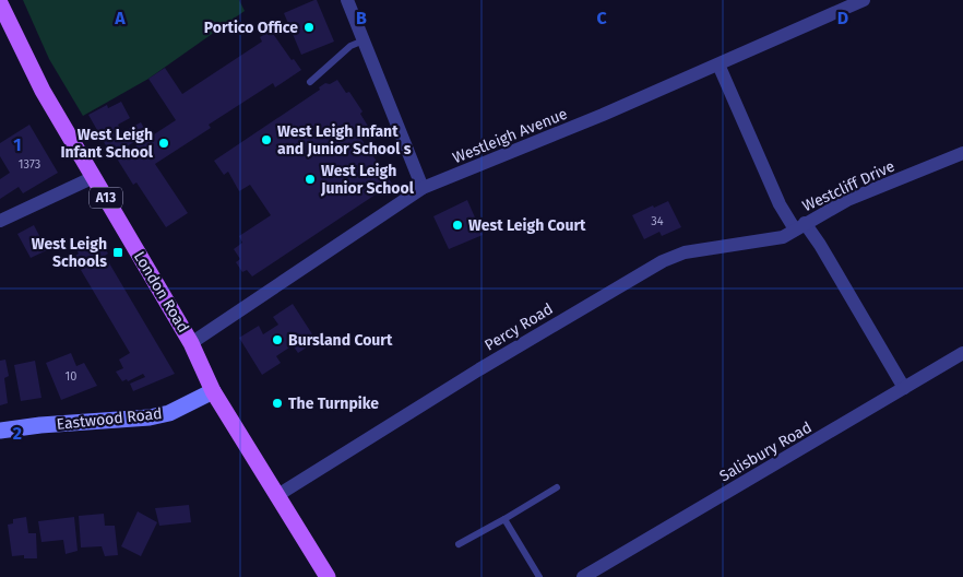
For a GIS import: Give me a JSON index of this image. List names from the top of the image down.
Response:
{
  "streets": {
    "main road": ["A13", "London Road"],
    "street": [
      "Westleigh Avenue",
      "Westcliff Drive",
      "Percy Road",
      "Eastwood Road",
      "Salisbury Road"
    ]
  },
  "crossings": [
    ["Westleigh Avenue", "Westcliff Drive"],
    ["Westleigh Avenue", "London Road"],
    ["Westcliff Drive", "Percy Road"],
    ["London Road", "Percy Road"],
    ["London Road", "Eastwood Road"]
  ],
  "places": {
    "other": [
      "Portico Office",
      "West Leigh Infant and Junior School s",
      "West Leigh Infant School",
      "West Leigh Junior School",
      "West Leigh Court",
      "Bursland Court",
      "The Turnpike"
    ],
    "transit": ["West Leigh Schools"]
  },
  "house_numbers": ["1373", "34", "10"],
  "grid": {
    "columns": [
      "A",
      "B",
      "C",
      "D"
    ],
    "rows": ["1", "2"]
  }
}
